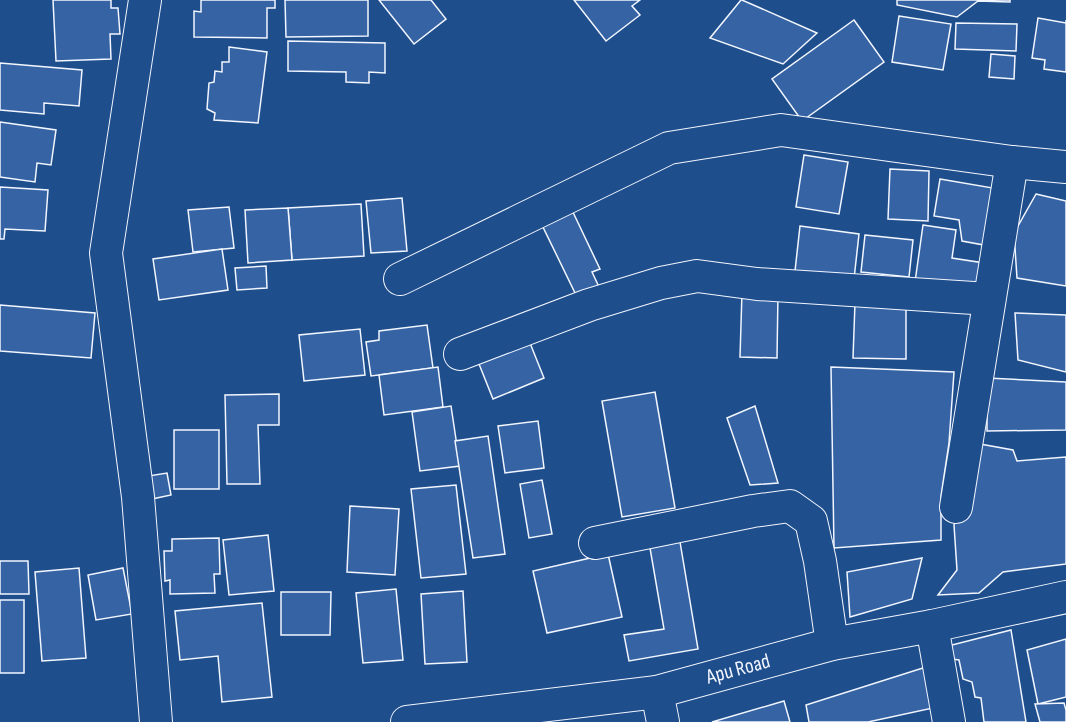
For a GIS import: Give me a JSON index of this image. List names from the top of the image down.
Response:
{
  "streets": {
    "street": ["Apu Road"]
  }
}
